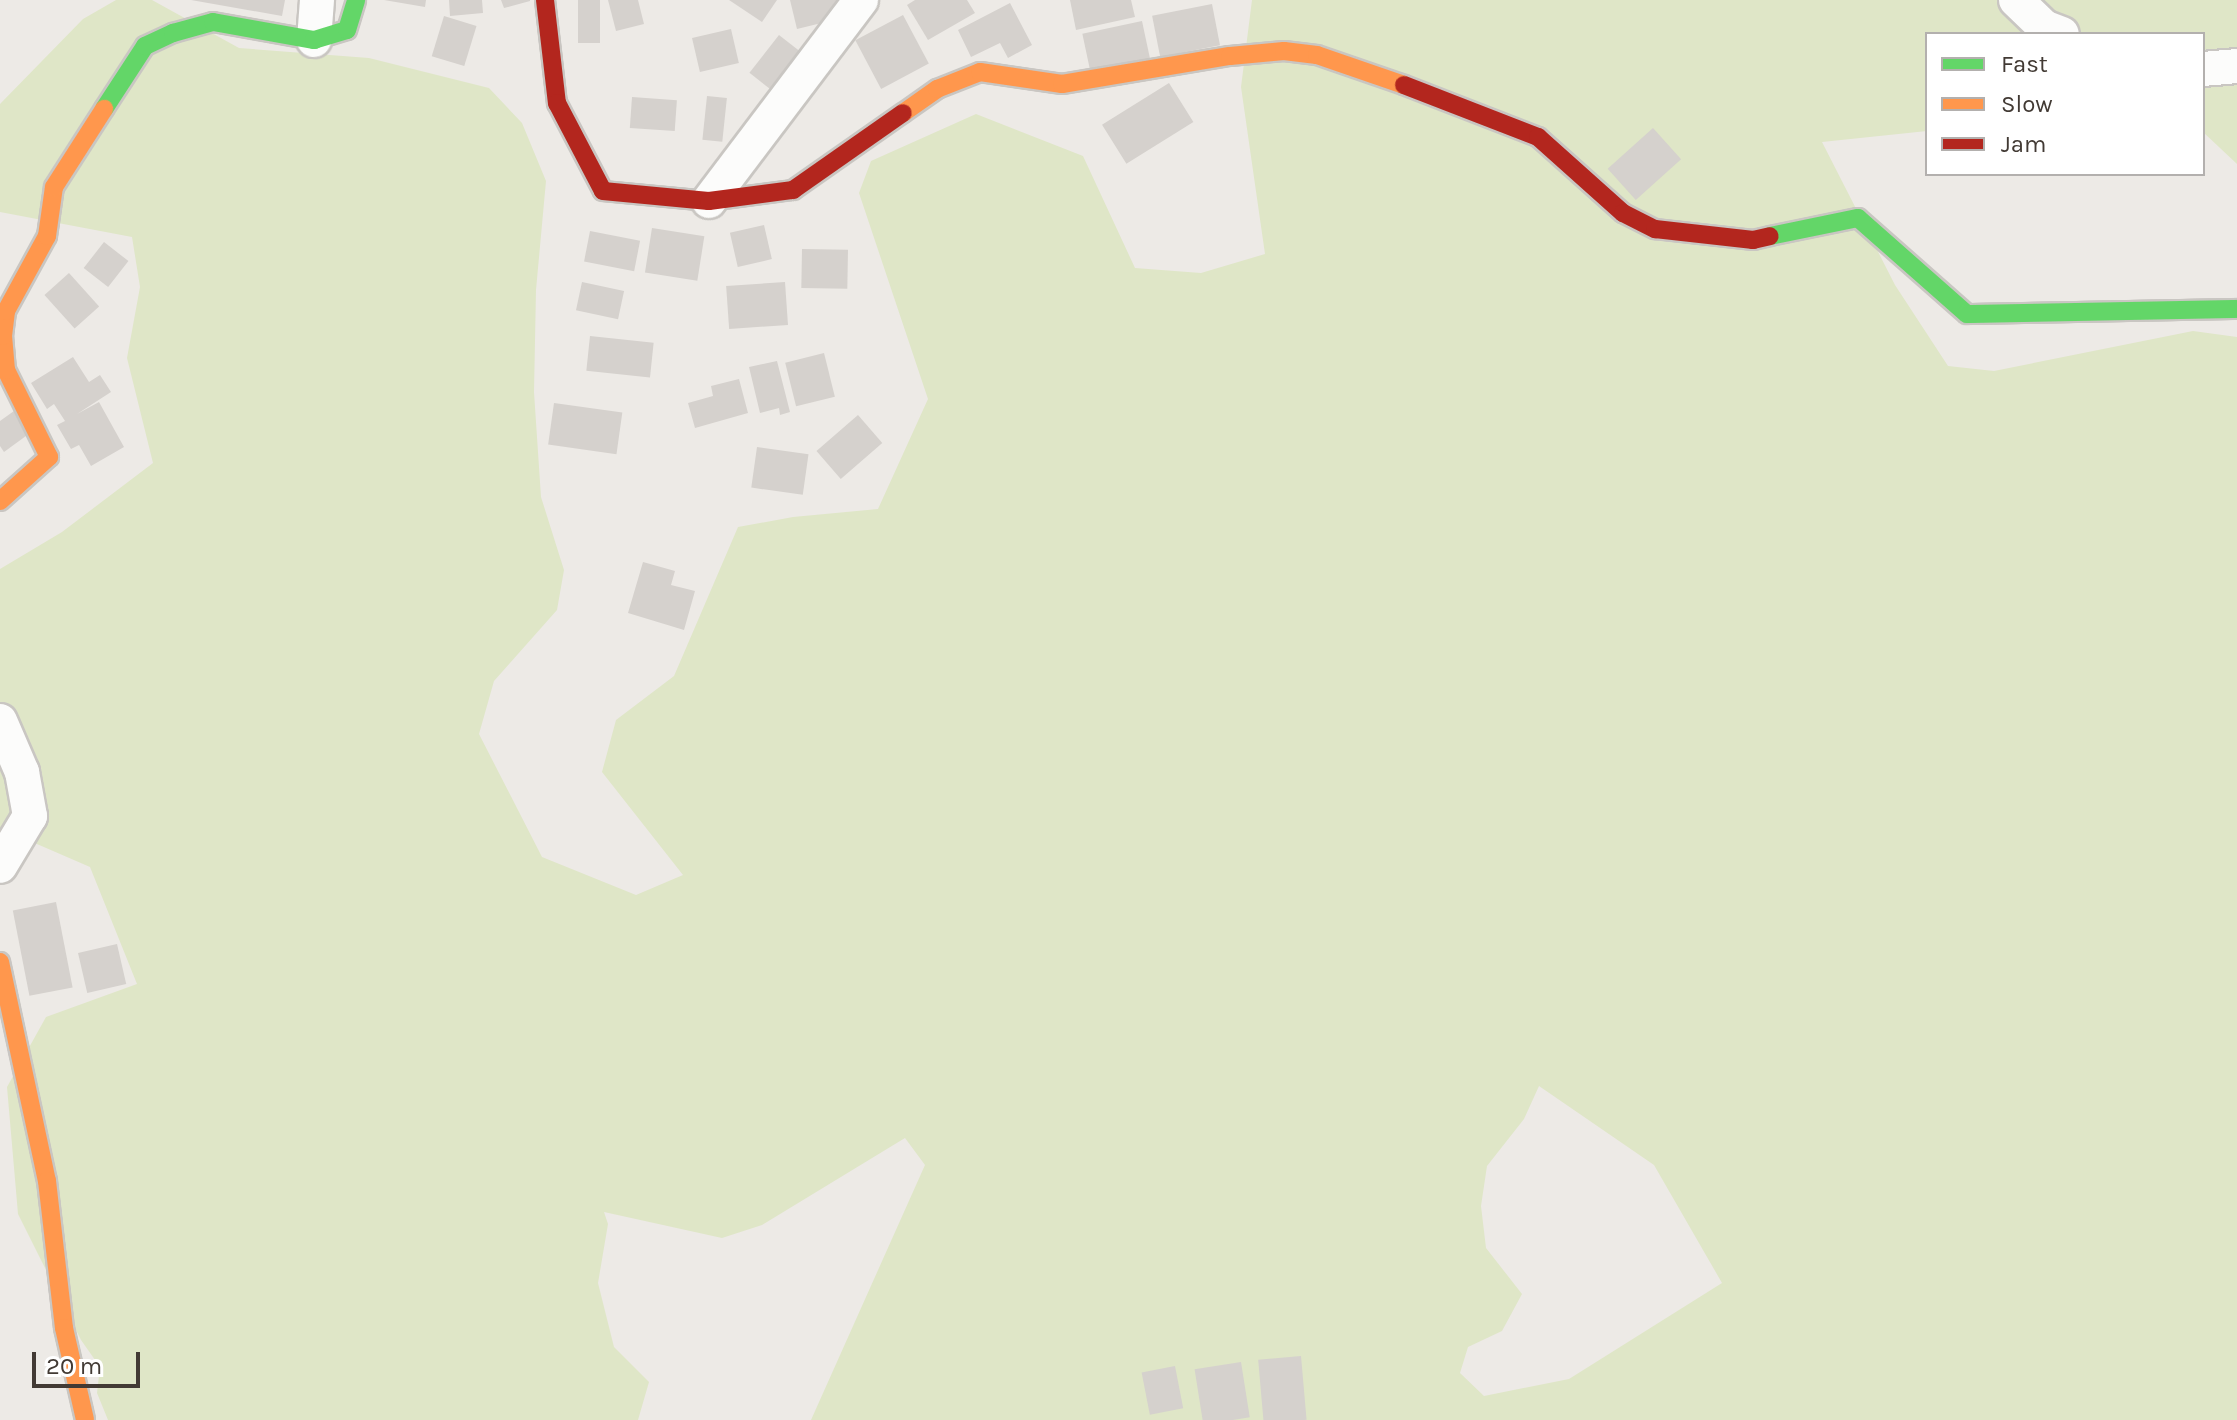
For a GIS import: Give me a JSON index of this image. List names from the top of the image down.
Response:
{
  "legend": ["Fast", "Slow", "Jam"],
  "scale_bar": "20 m"
}
